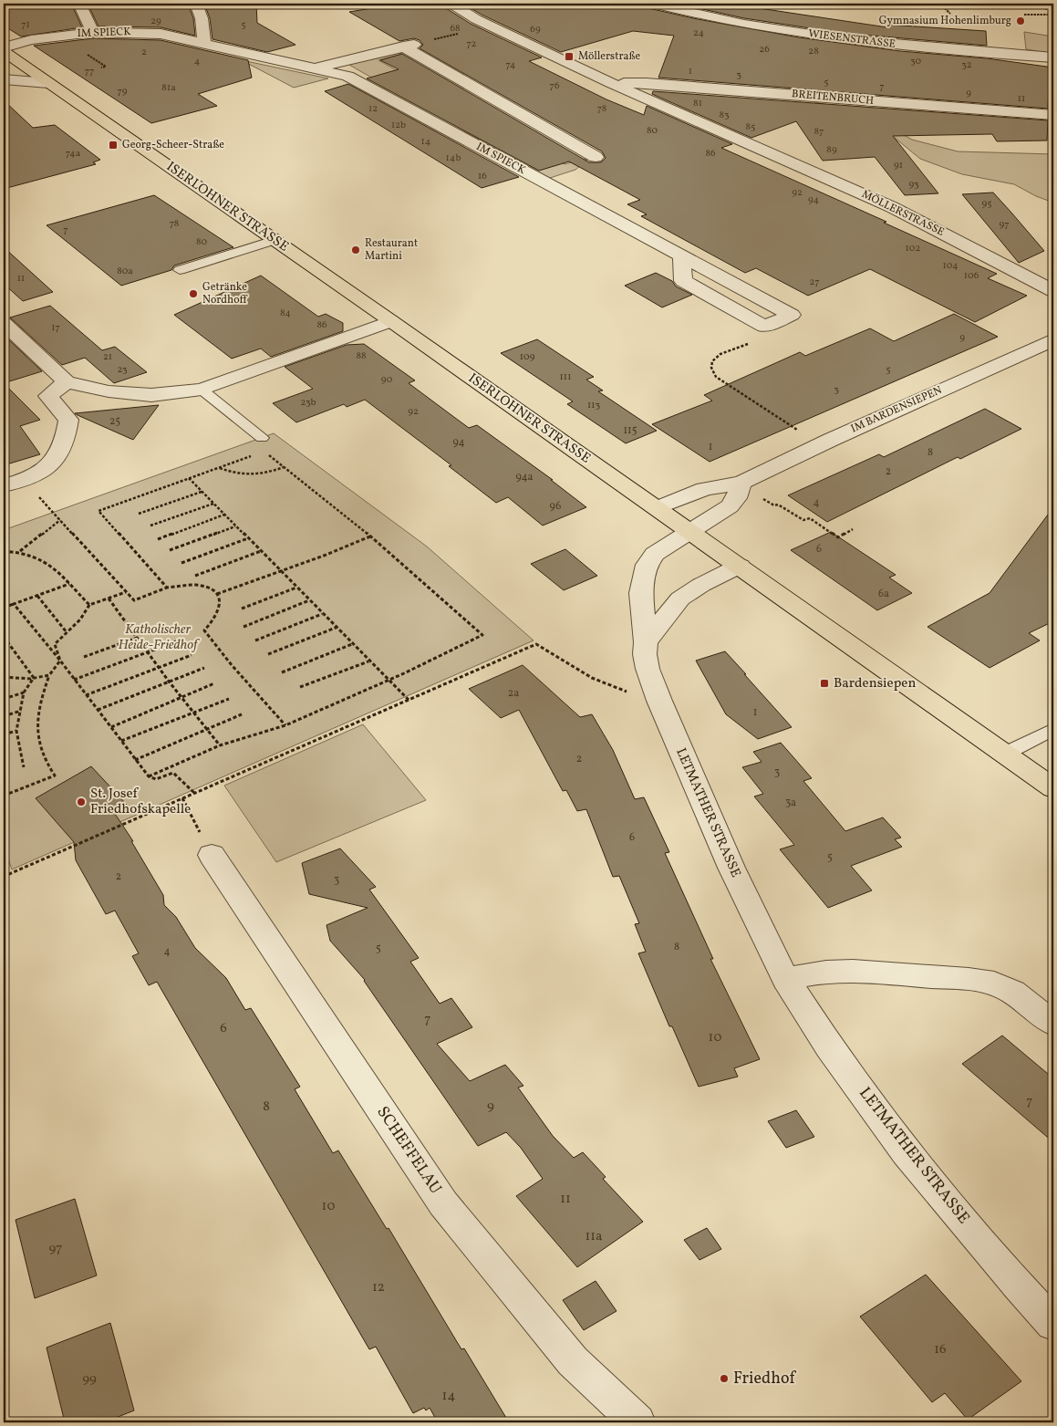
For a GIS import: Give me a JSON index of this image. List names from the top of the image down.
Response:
{
  "streets": {
    "main road": ["ISERLOHNER STRASSE"],
    "street": [
      "IM SPIECK",
      "WIESENSTRASSE",
      "BREITENBRUCH",
      "MÖLLERSTRASSE",
      "IM BARDENSIEPEN",
      "LETMATHER STRASSE",
      "SCHEFFELAU"
    ]
  },
  "crossings": [
    ["BREITENBRUCH", "MÖLLERSTRASSE"],
    ["ISERLOHNER STRASSE", "IM BARDENSIEPEN"],
    ["ISERLOHNER STRASSE", "LETMATHER STRASSE"]
  ],
  "parks": ["Katholischer Heide-Friedhof"],
  "places": {
    "other": [
      "Gymnasium Hohenlimburg",
      "Restaurant Martini",
      "Getränke Nordhoff",
      "St. Josef Friedhofskapelle",
      "Friedhof"
    ],
    "transit": ["Möllerstraße", "Georg-Scheer-Straße", "Bardensiepen"]
  },
  "house_numbers": [
    "29",
    "71",
    "5",
    "68",
    "69",
    "24",
    "72",
    "26",
    "28",
    "2",
    "4",
    "30",
    "74",
    "32",
    "77",
    "1",
    "3",
    "5",
    "76",
    "7",
    "81a",
    "79",
    "9",
    "11",
    "81",
    "12",
    "78",
    "83",
    "12b",
    "85",
    "80",
    "87",
    "14",
    "89",
    "74a",
    "86",
    "14b",
    "91",
    "16",
    "93",
    "92",
    "94",
    "95",
    "78",
    "97",
    "7",
    "80",
    "102",
    "104",
    "80a",
    "106",
    "11",
    "27",
    "84",
    "86",
    "17",
    "9",
    "88",
    "21",
    "109",
    "23",
    "5",
    "111",
    "90",
    "3",
    "23b",
    "113",
    "92",
    "25",
    "115",
    "94",
    "1",
    "8",
    "2",
    "94a",
    "4",
    "96",
    "6",
    "6a",
    "2a",
    "1",
    "2",
    "3",
    "3a",
    "6",
    "5",
    "2",
    "3",
    "8",
    "5",
    "4",
    "7",
    "6",
    "10",
    "7",
    "9",
    "8",
    "11",
    "10",
    "11a",
    "97",
    "12",
    "16",
    "99",
    "14"
  ]
}
